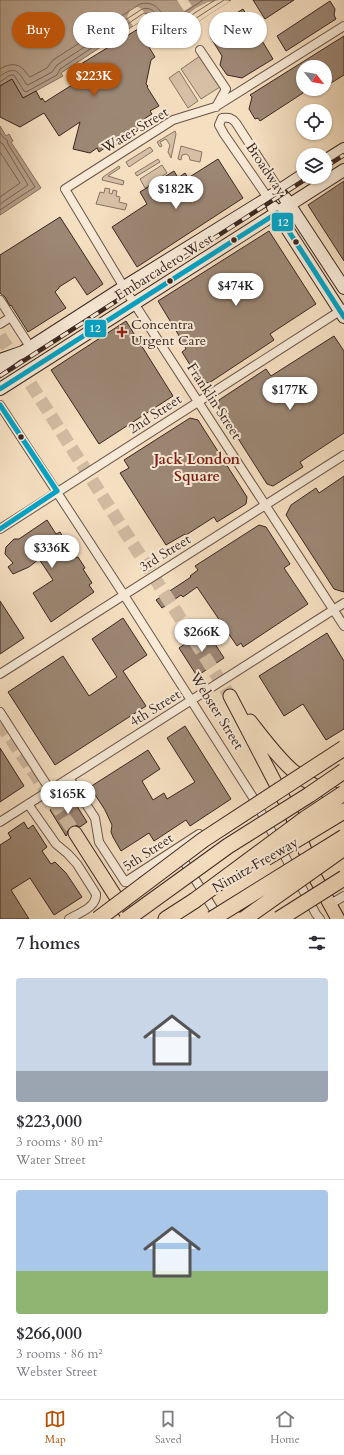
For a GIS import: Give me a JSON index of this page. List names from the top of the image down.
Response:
{
  "streets": {
    "highway": ["Nimitz Freeway"],
    "main road": ["Webster Street"],
    "street": [
      "Water Street",
      "Broadway",
      "Embarcadero West",
      "Franklin Street",
      "2nd Street",
      "3rd Street",
      "4th Street",
      "5th Street"
    ]
  },
  "crossings": [
    ["Water Street", "Broadway"],
    ["Water Street", "Franklin Street"],
    ["Broadway", "Embarcadero West"],
    ["Broadway", "2nd Street"],
    ["Embarcadero West", "Franklin Street"],
    ["Franklin Street", "2nd Street"],
    ["Franklin Street", "3rd Street"],
    ["Franklin Street", "4th Street"],
    ["2nd Street", "Webster Street"],
    ["3rd Street", "Webster Street"],
    ["4th Street", "Webster Street"],
    ["Webster Street", "5th Street"]
  ],
  "districts": ["Jack London Square"],
  "places": {
    "health": ["Concentra Urgent Care"]
  },
  "lines": ["transit line 12"],
  "north": "bottom right",
  "page": {
    "chip": [
      "Buy",
      "Rent",
      "Filters",
      "New"
    ],
    "price": [
      "$223K",
      "$182K",
      "$474K",
      "$177K",
      "$336K",
      "$266K",
      "$165K"
    ],
    "heading": "7 homes",
    "list": [
      {
        "name": "$223,000",
        "note": "3 rooms · 80 m² · Water Street"
      },
      {
        "name": "$266,000",
        "note": "3 rooms · 86 m² · Webster Street"
      }
    ],
    "tabs": ["Map", "Saved", "Home"]
  }
}
